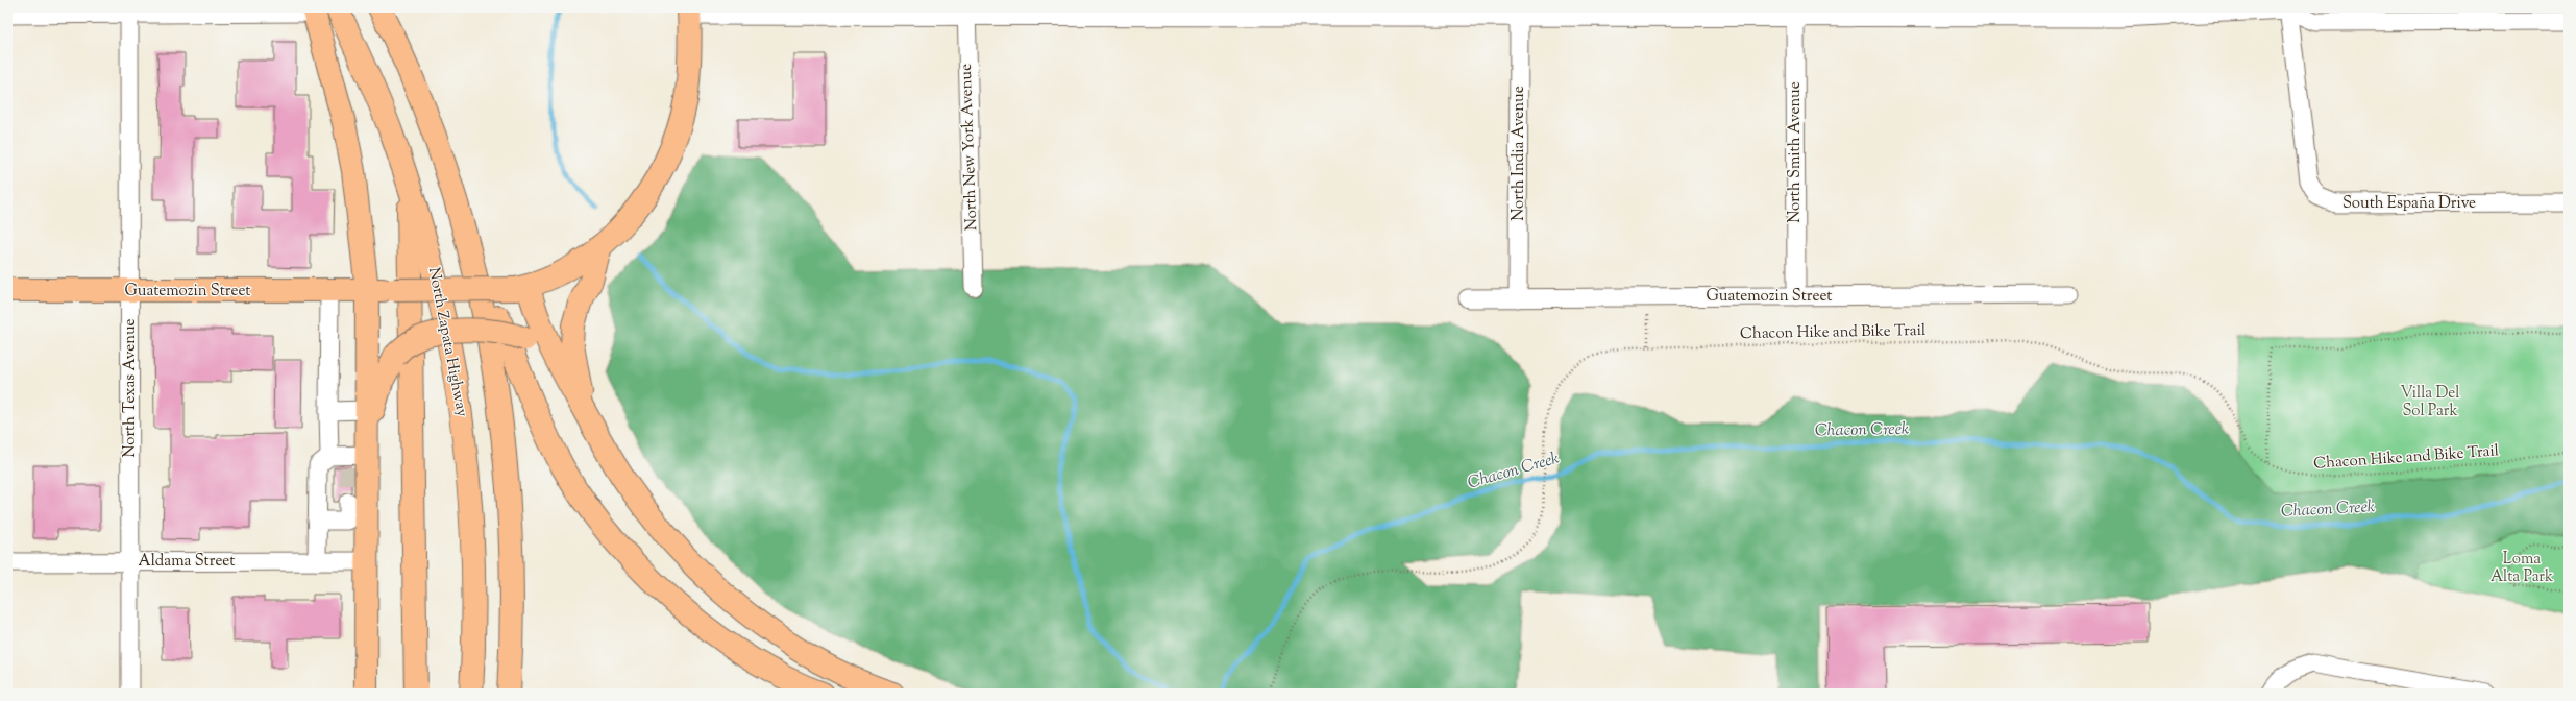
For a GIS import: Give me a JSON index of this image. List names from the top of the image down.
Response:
{
  "streets": {
    "main road": ["Guatemozin Street", "North Zapata Highway"],
    "street": [
      "North New York Avenue",
      "North Smith Avenue",
      "North India Avenue",
      "South España Drive",
      "North Texas Avenue",
      "Aldama Street"
    ],
    "path": ["Chacon Hike and Bike Trail"]
  },
  "crossings": [
    ["North Smith Avenue", "Guatemozin Street"],
    ["North India Avenue", "Guatemozin Street"],
    ["Guatemozin Street", "North Texas Avenue"],
    ["North Texas Avenue", "Aldama Street"]
  ],
  "water": ["Chacon Creek"],
  "parks": ["Villa Del Sol Park", "Loma Alta Park"]
}
